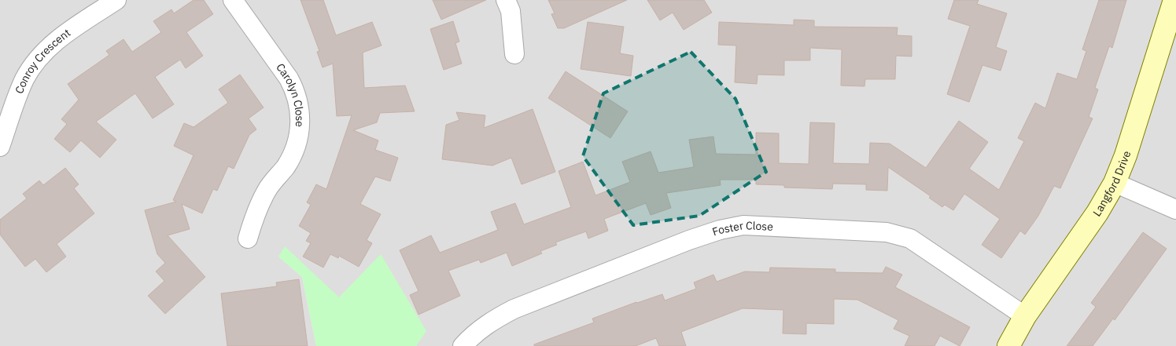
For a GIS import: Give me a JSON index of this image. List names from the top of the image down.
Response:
{
  "streets": {
    "street": [
      "Conroy Crescent",
      "Carolyn Close",
      "Langford Drive",
      "Foster Close"
    ]
  },
  "crossings": [
    ["Langford Drive", "Foster Close"]
  ]
}
